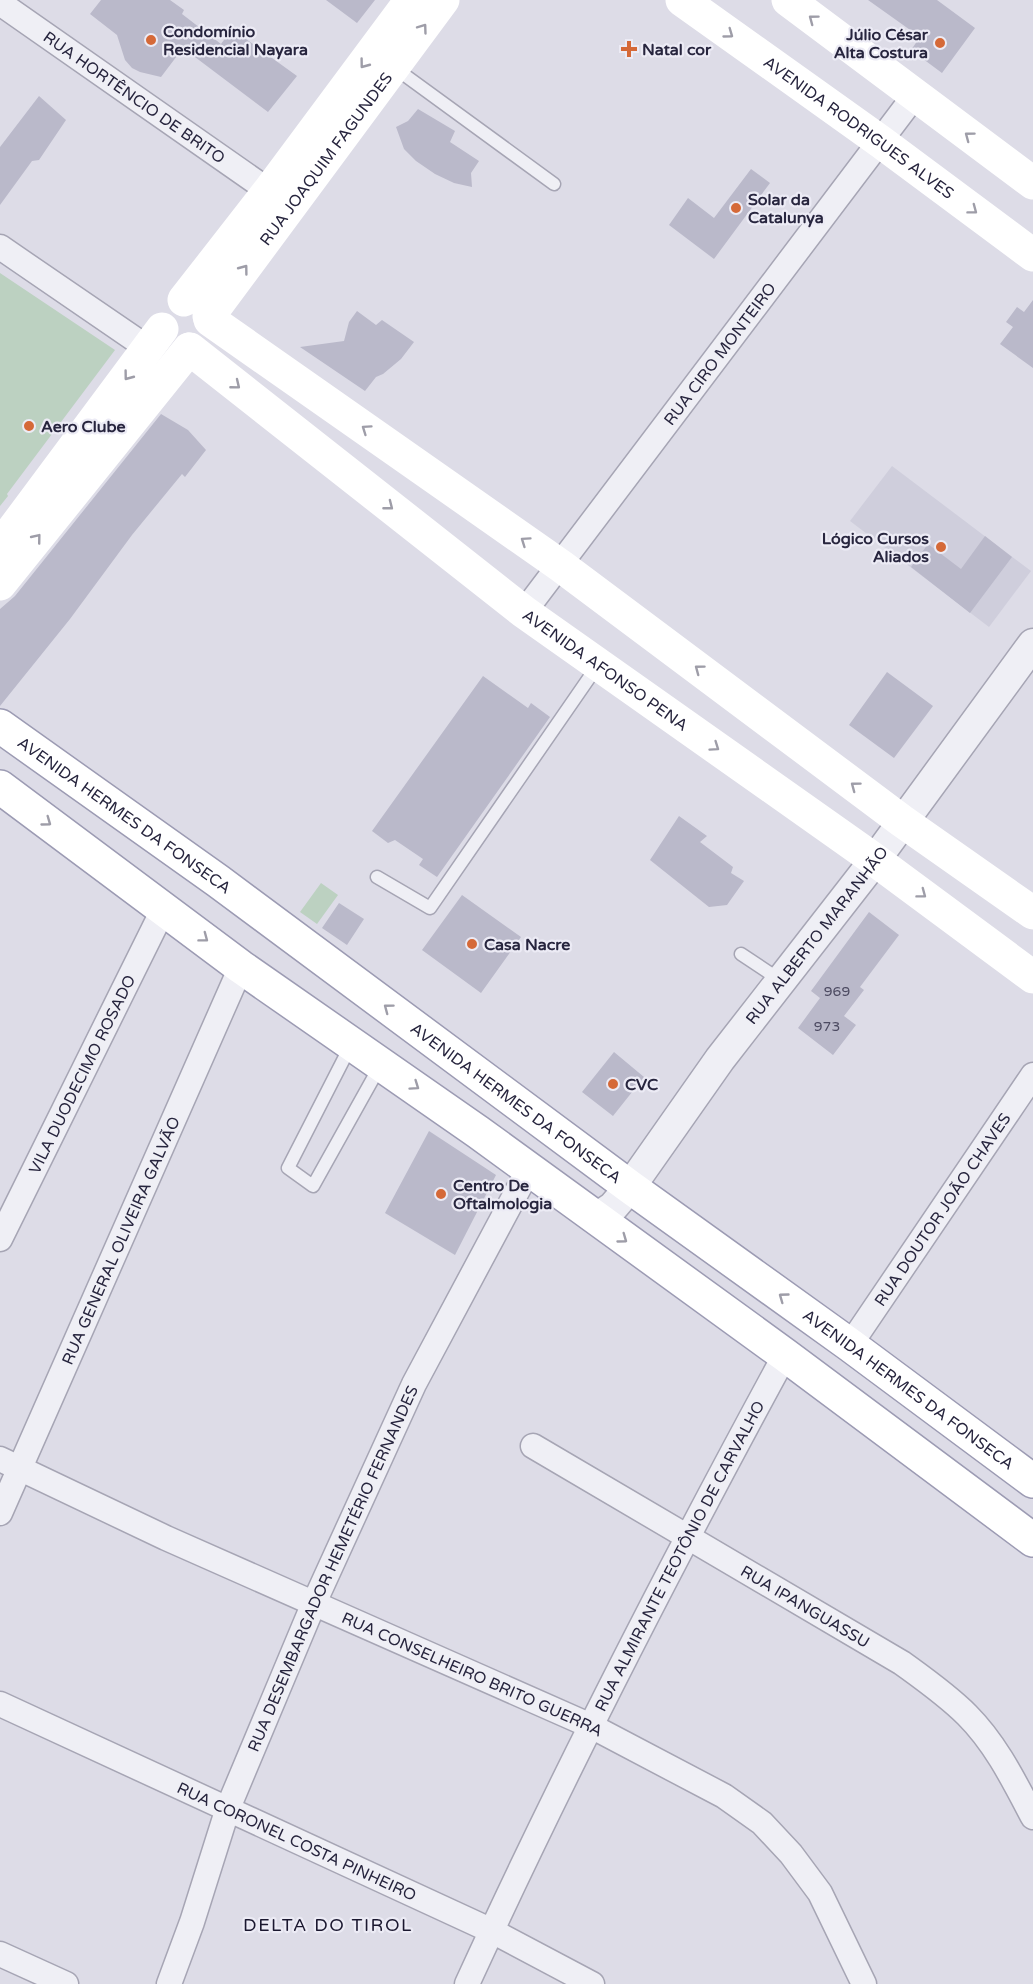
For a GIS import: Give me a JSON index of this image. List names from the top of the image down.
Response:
{
  "streets": {
    "main road": [
      "AVENIDA RODRIGUES ALVES",
      "RUA JOAQUIM FAGUNDES",
      "AVENIDA AFONSO PENA",
      "AVENIDA HERMES DA FONSECA"
    ],
    "street": [
      "RUA HORTÊNCIO DE BRITO",
      "RUA CIRO MONTEIRO",
      "RUA ALBERTO MARANHÃO",
      "VILA DUODECIMO ROSADO",
      "RUA DOUTOR JOÃO CHAVES",
      "RUA GENERAL OLIVEIRA GALVÃO",
      "RUA ALMIRANTE TEOTÔNIO DE CARVALHO",
      "RUA DESEMBARGADOR HEMETÉRIO FERNANDES",
      "RUA IPANGUASSU",
      "RUA CONSELHEIRO BRITO GUERRA",
      "RUA CORONEL COSTA PINHEIRO"
    ]
  },
  "crossings": [
    ["RUA HORTÊNCIO DE BRITO", "RUA JOAQUIM FAGUNDES"],
    ["AVENIDA RODRIGUES ALVES", "RUA CIRO MONTEIRO"],
    ["RUA JOAQUIM FAGUNDES", "AVENIDA AFONSO PENA"],
    ["RUA CIRO MONTEIRO", "AVENIDA AFONSO PENA"],
    ["AVENIDA AFONSO PENA", "RUA ALBERTO MARANHÃO"],
    ["AVENIDA HERMES DA FONSECA", "RUA ALBERTO MARANHÃO"],
    ["AVENIDA HERMES DA FONSECA", "RUA DOUTOR JOÃO CHAVES"],
    ["RUA GENERAL OLIVEIRA GALVÃO", "RUA CONSELHEIRO BRITO GUERRA"],
    ["RUA ALMIRANTE TEOTÔNIO DE CARVALHO", "RUA IPANGUASSU"],
    ["RUA ALMIRANTE TEOTÔNIO DE CARVALHO", "RUA CONSELHEIRO BRITO GUERRA"],
    ["RUA ALMIRANTE TEOTÔNIO DE CARVALHO", "RUA CORONEL COSTA PINHEIRO"],
    ["RUA DESEMBARGADOR HEMETÉRIO FERNANDES", "RUA CONSELHEIRO BRITO GUERRA"],
    ["RUA DESEMBARGADOR HEMETÉRIO FERNANDES", "RUA CORONEL COSTA PINHEIRO"]
  ],
  "districts": ["DELTA DO TIROL"],
  "places": {
    "other": [
      "Condomínio Residencial Nayara",
      "Júlio César Alta Costura",
      "Solar da Catalunya",
      "Aero Clube",
      "Lógico Cursos Aliados",
      "Casa Nacre",
      "CVC",
      "Centro De Oftalmologia"
    ],
    "health": ["Natal cor"]
  },
  "house_numbers": ["969", "973"]
}
